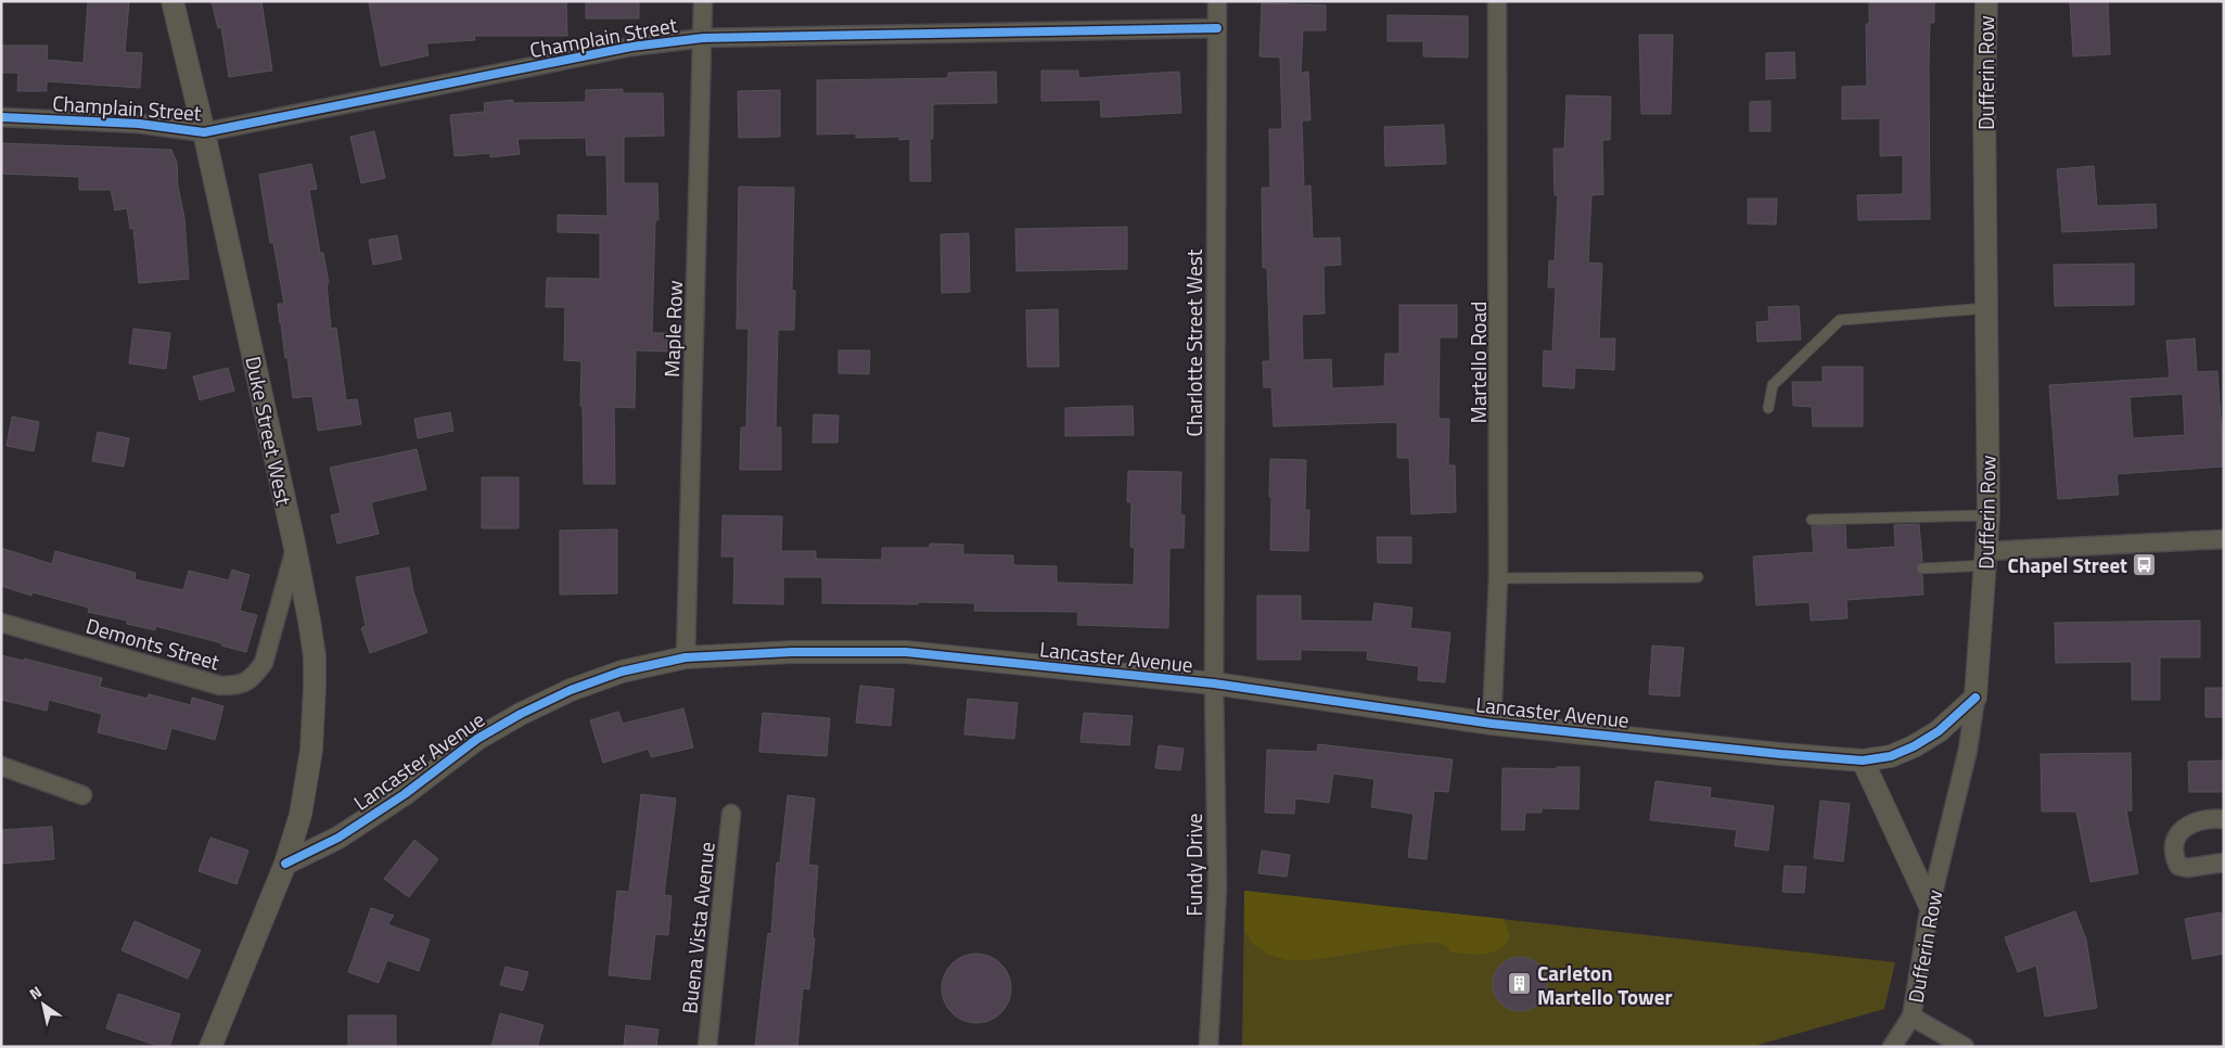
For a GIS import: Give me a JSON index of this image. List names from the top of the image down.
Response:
{
  "streets": {
    "street": [
      "Champlain Street",
      "Dufferin Row",
      "Maple Row",
      "Charlotte Street West",
      "Martello Road",
      "Duke Street West",
      "Demonts Street",
      "Lancaster Avenue",
      "Fundy Drive",
      "Buena Vista Avenue"
    ]
  },
  "crossings": [
    ["Champlain Street", "Maple Row"],
    ["Champlain Street", "Charlotte Street West"],
    ["Champlain Street", "Duke Street West"],
    ["Dufferin Row", "Lancaster Avenue"],
    ["Maple Row", "Lancaster Avenue"],
    ["Charlotte Street West", "Lancaster Avenue"],
    ["Charlotte Street West", "Fundy Drive"],
    ["Martello Road", "Lancaster Avenue"],
    ["Duke Street West", "Demonts Street"],
    ["Duke Street West", "Lancaster Avenue"],
    ["Lancaster Avenue", "Fundy Drive"]
  ],
  "places": {
    "bus stop": ["Chapel Street"],
    "building": ["Carleton Martello Tower"]
  },
  "north": "top left"
}
